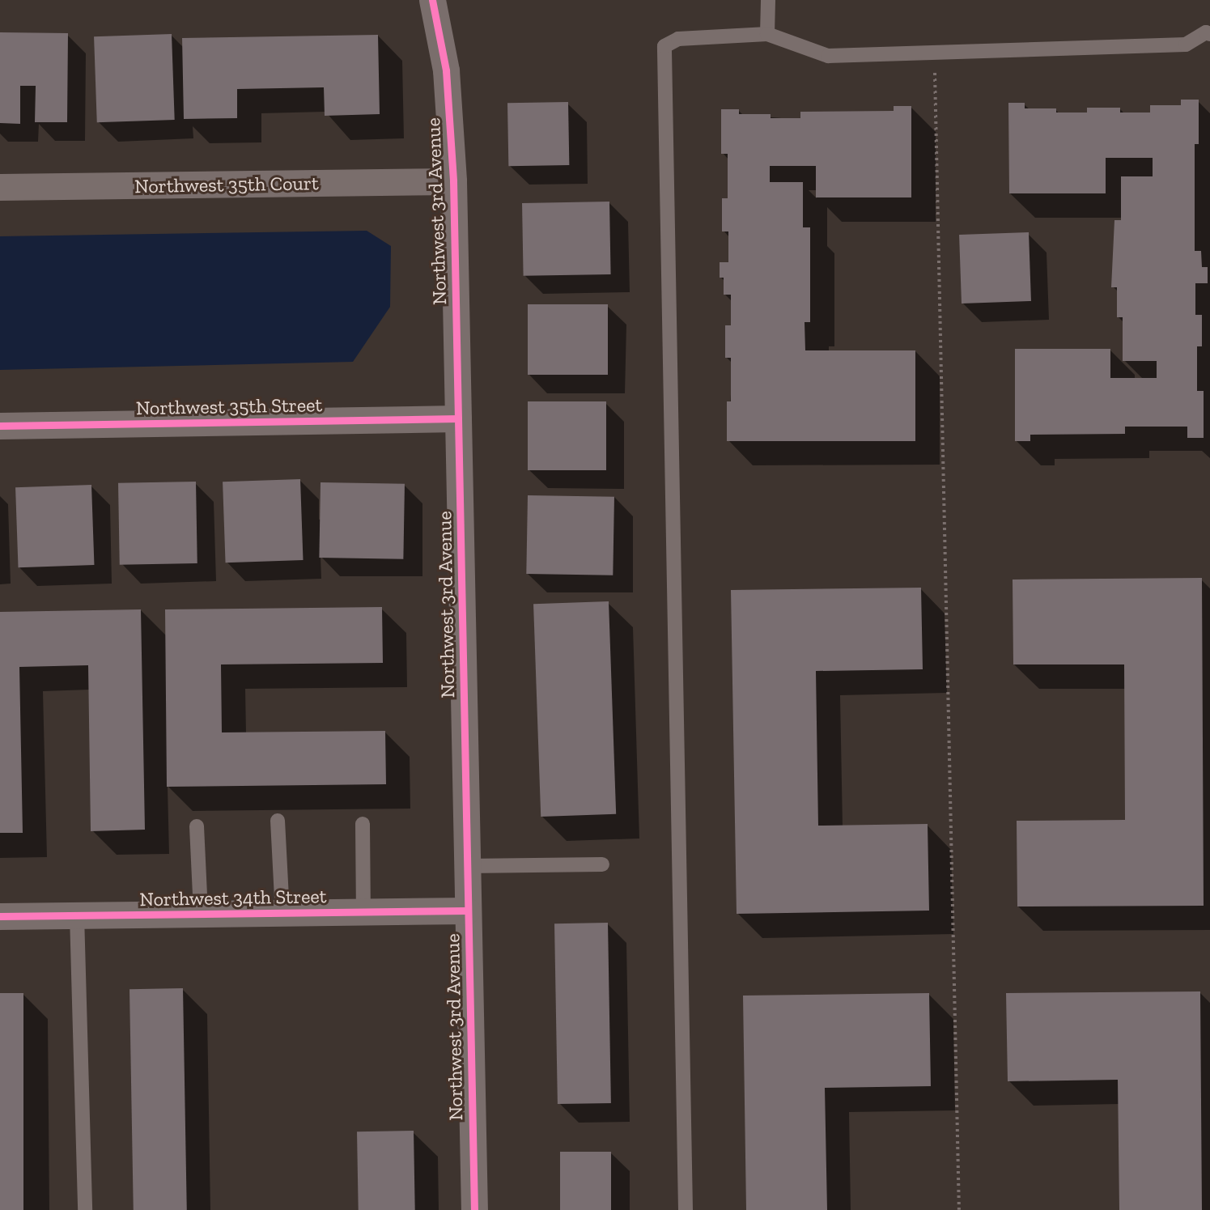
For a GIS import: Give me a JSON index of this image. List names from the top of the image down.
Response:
{
  "streets": {
    "street": [
      "Northwest 35th Court",
      "Northwest 3rd Avenue",
      "Northwest 35th Street",
      "Northwest 34th Street"
    ]
  },
  "crossings": [
    ["Northwest 35th Court", "Northwest 3rd Avenue"],
    ["Northwest 3rd Avenue", "Northwest 35th Street"],
    ["Northwest 3rd Avenue", "Northwest 34th Street"]
  ]
}
